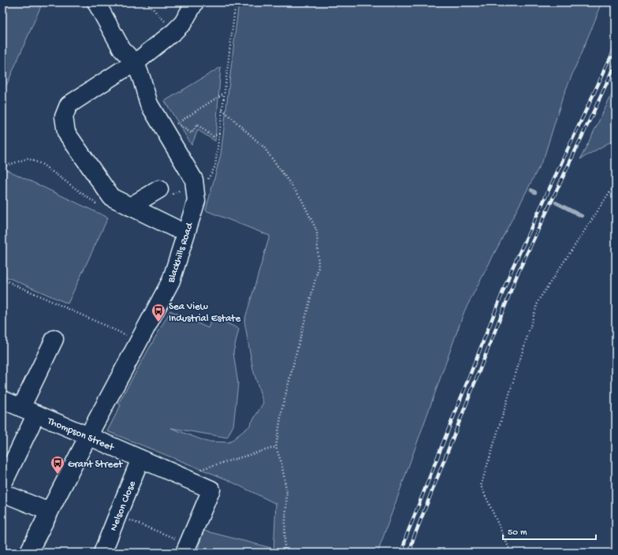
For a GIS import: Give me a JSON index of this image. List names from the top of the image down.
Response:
{
  "streets": {
    "street": ["Blackhills Road", "Thompson Street", "Nelson Close"]
  },
  "crossings": [
    ["Blackhills Road", "Thompson Street"],
    ["Thompson Street", "Nelson Close"]
  ],
  "places": {
    "bus stop": ["Sea View Industrial Estate", "Grant Street"]
  },
  "scale_bar": "50 m"
}
